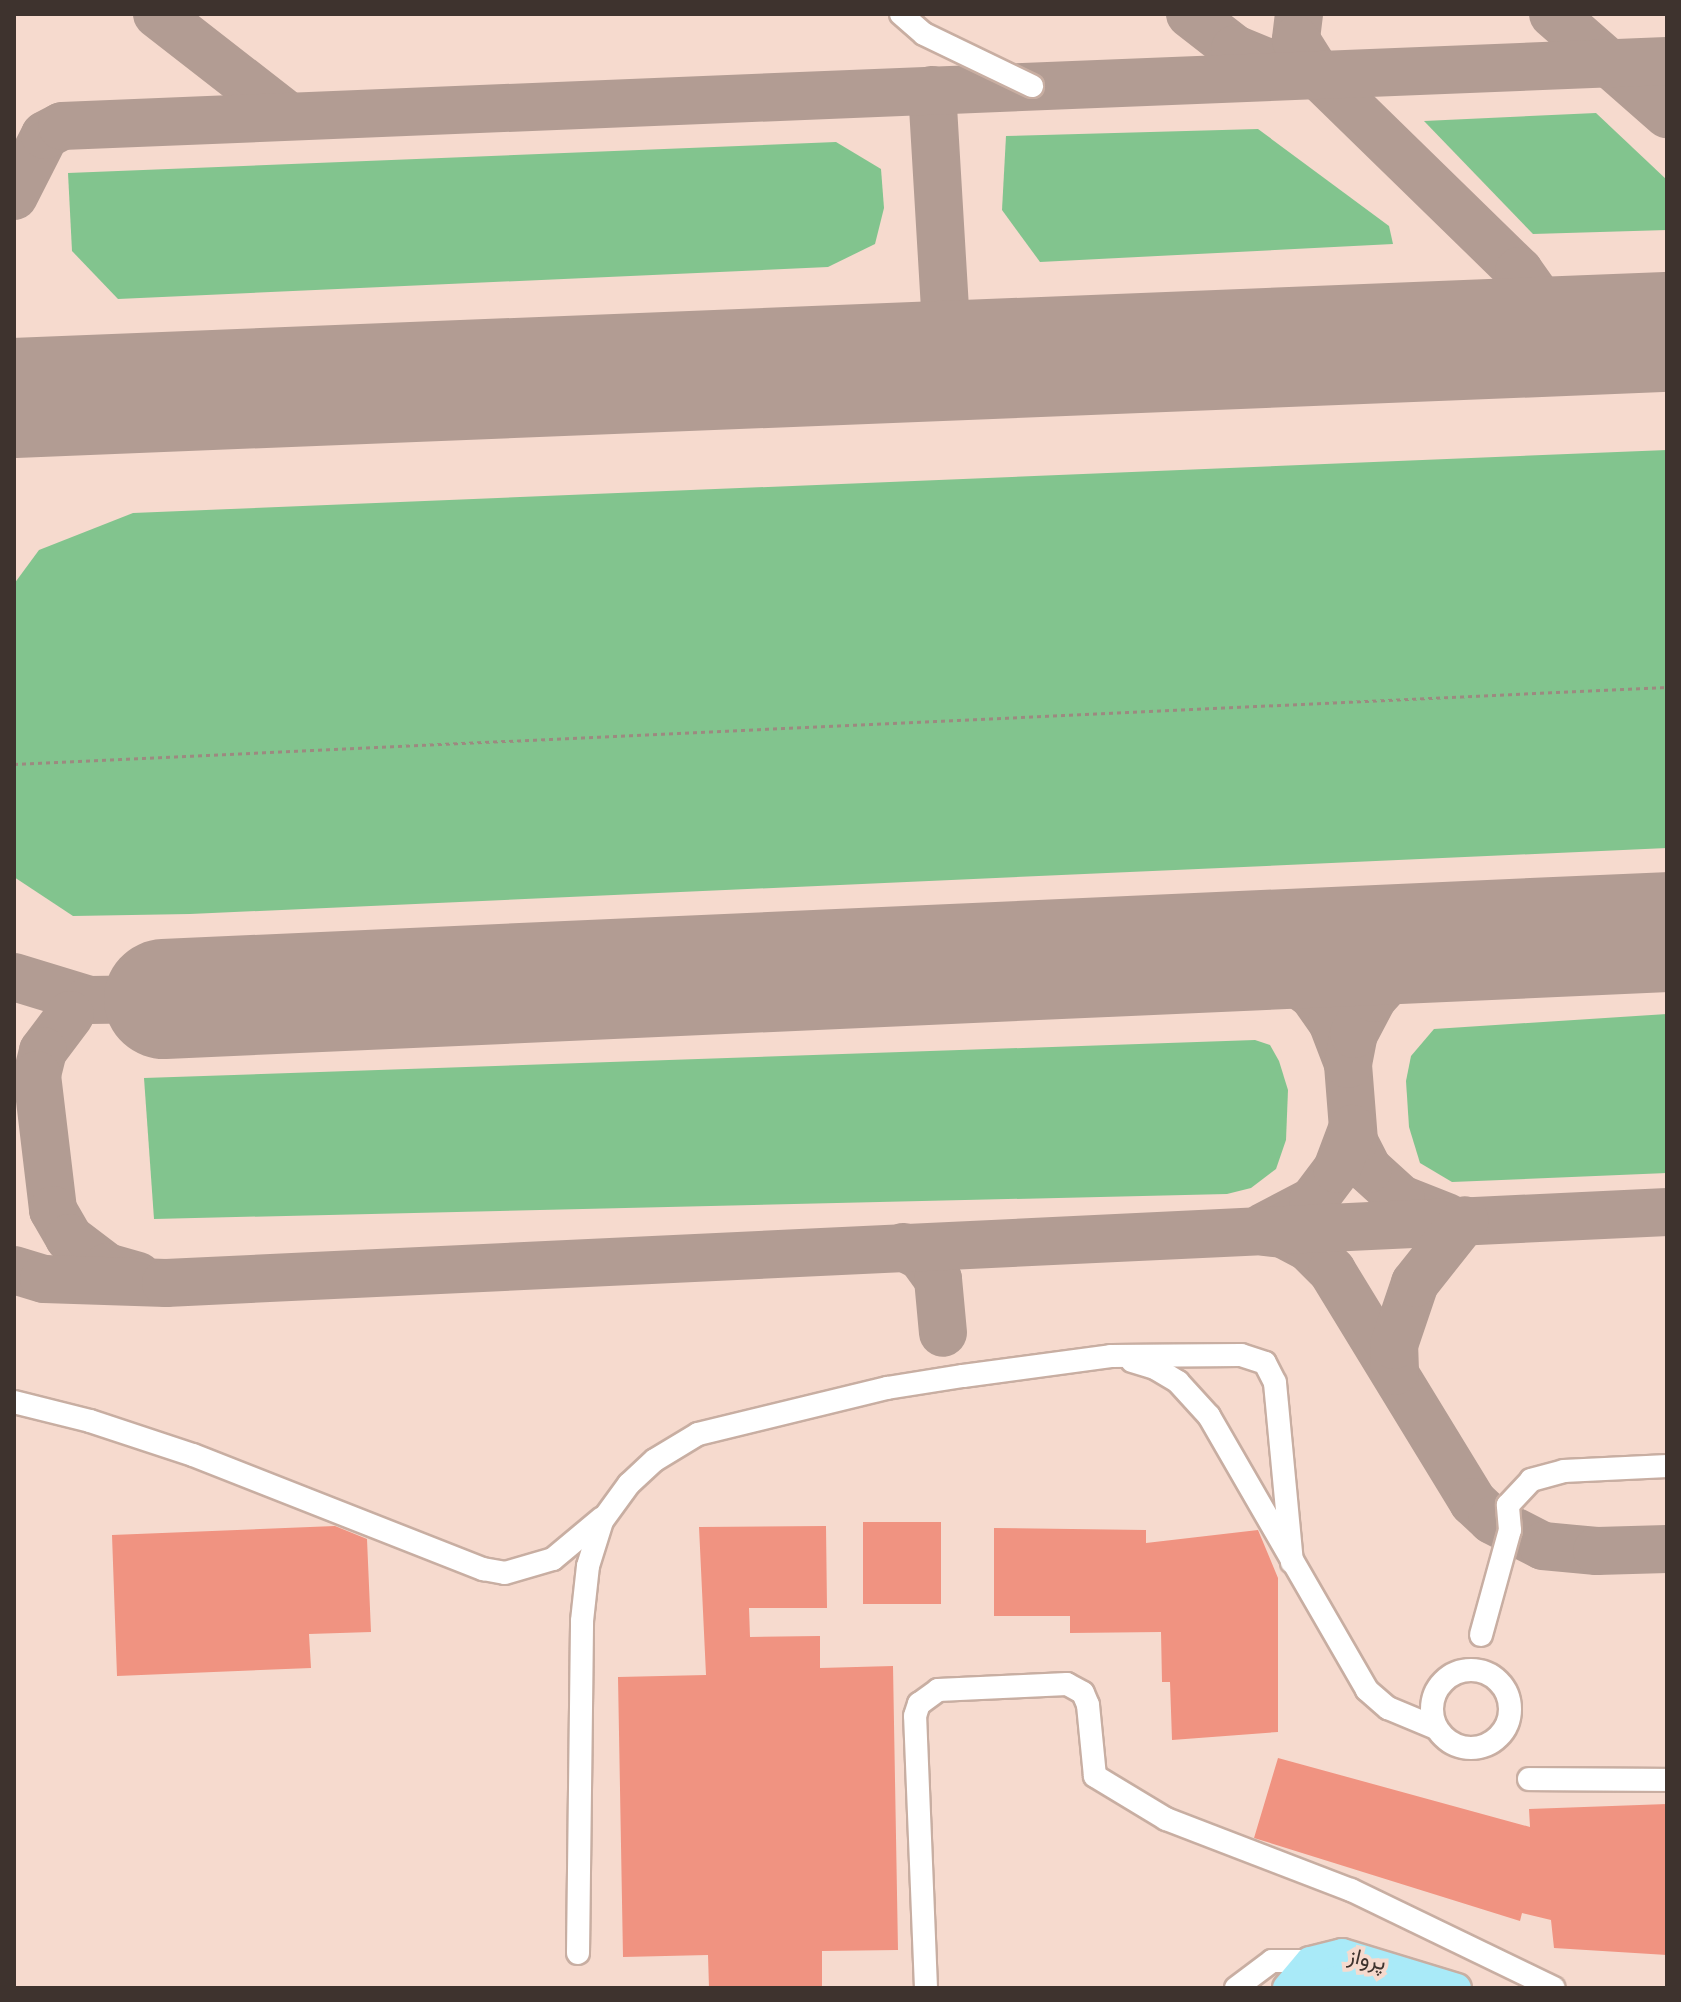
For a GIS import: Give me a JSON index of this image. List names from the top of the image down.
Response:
{
  "streets": {
    "main road": ["پرواز"]
  }
}
